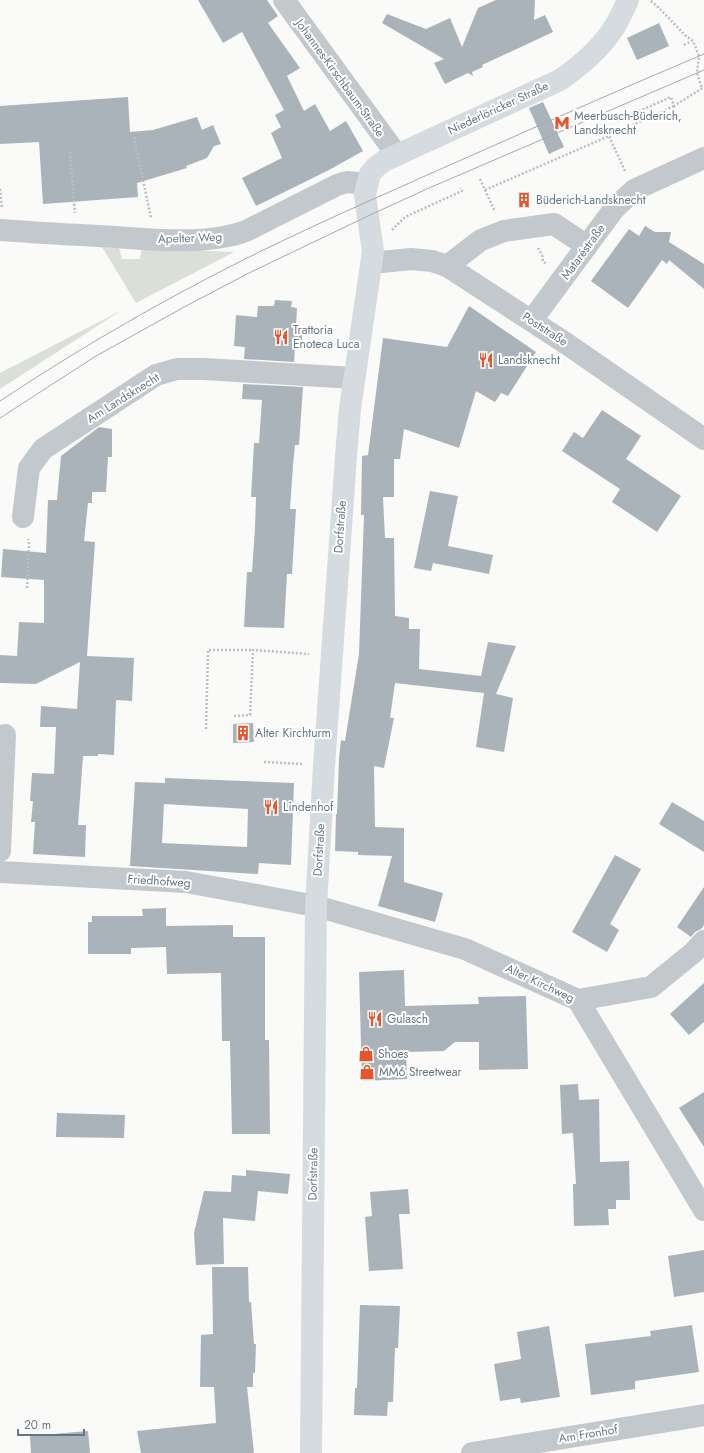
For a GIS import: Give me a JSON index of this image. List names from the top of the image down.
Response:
{
  "streets": {
    "main road": ["Niederlöricker Straße", "Dorfstraße"],
    "street": [
      "Johannes-Kirschbaum-Straße",
      "Apelter Weg",
      "Mataréstraße",
      "Poststraße",
      "Am Landsknecht",
      "Friedhofweg",
      "Alter Kirchweg",
      "Am Fronhof"
    ]
  },
  "crossings": [
    ["Johannes-Kirschbaum-Straße", "Niederlöricker Straße"],
    ["Niederlöricker Straße", "Apelter Weg"],
    ["Niederlöricker Straße", "Dorfstraße"],
    ["Apelter Weg", "Dorfstraße"],
    ["Mataréstraße", "Poststraße"],
    ["Poststraße", "Dorfstraße"],
    ["Am Landsknecht", "Dorfstraße"],
    ["Dorfstraße", "Friedhofweg"],
    ["Dorfstraße", "Alter Kirchweg"],
    ["Friedhofweg", "Alter Kirchweg"]
  ],
  "places": {
    "metro station": ["Meerbusch-Büderich, Landsknecht"],
    "building": ["Büderich-Landsknecht", "Alter Kirchturm"],
    "restaurant": [
      "Trattoria Enoteca Luca",
      "Landsknecht",
      "Lindenhof",
      "Gulasch"
    ],
    "shop": ["Shoes", "MM6 Streetwear"]
  },
  "scale_bar": "20 m"
}
